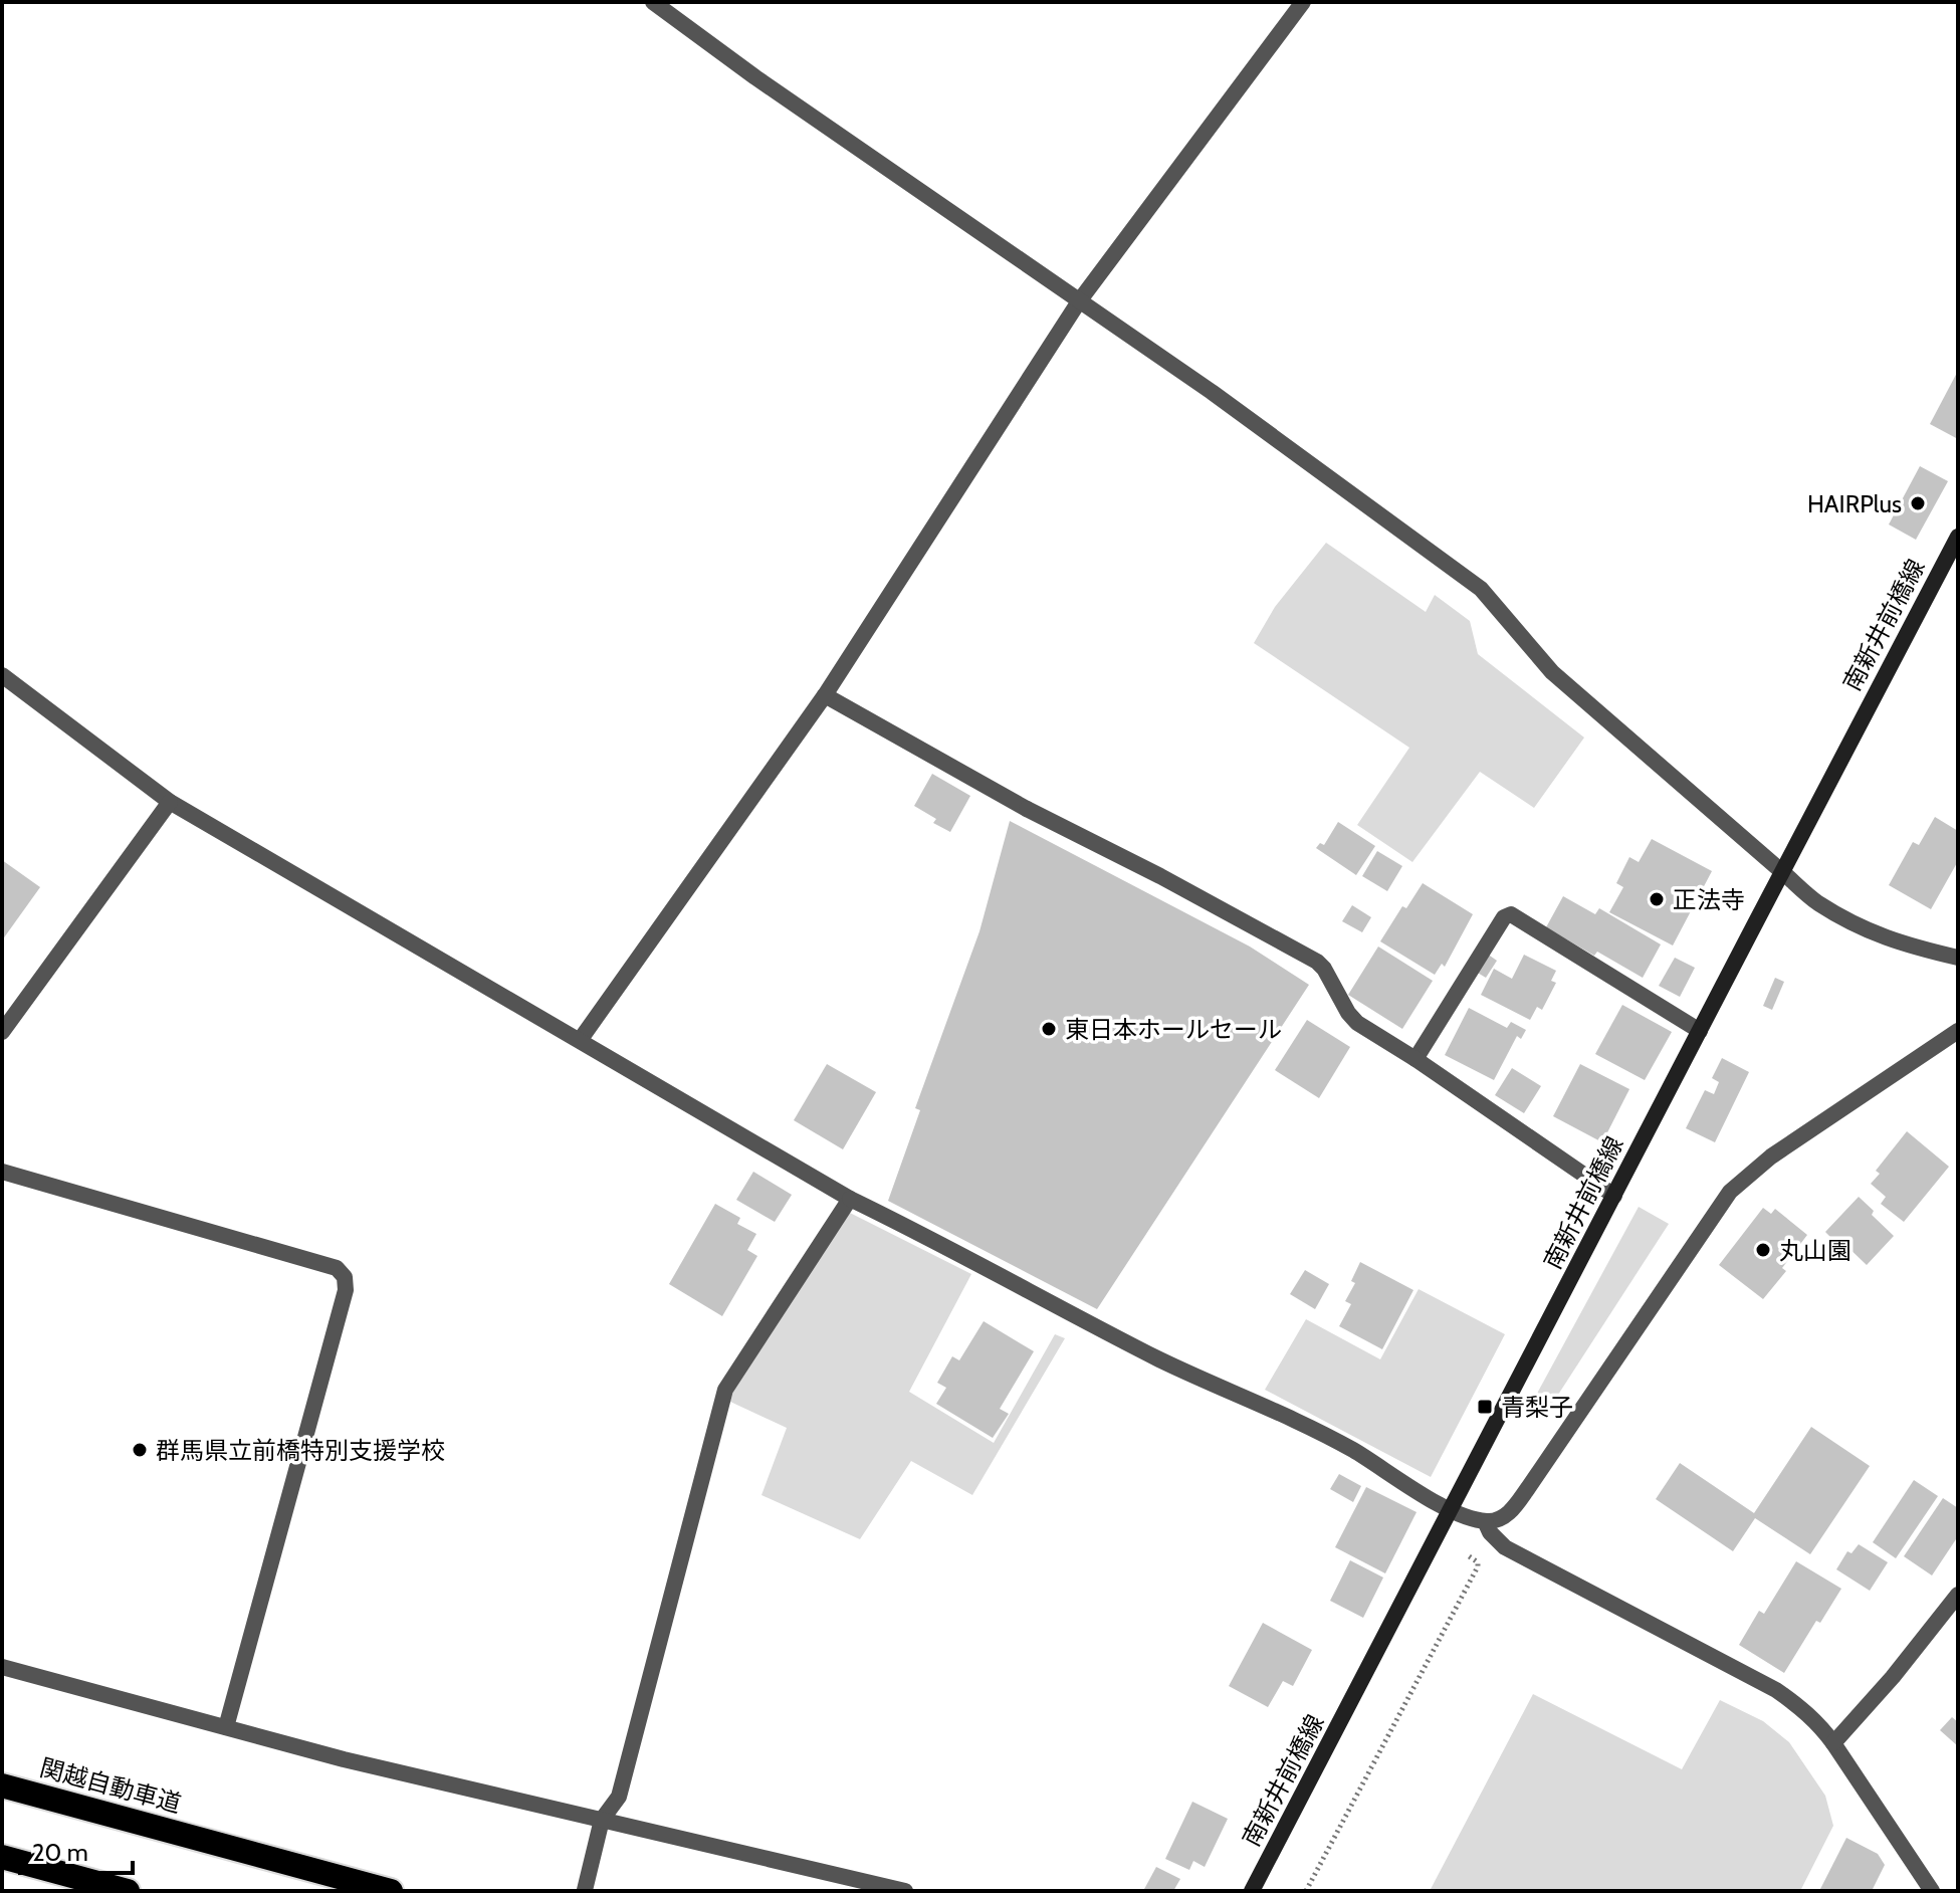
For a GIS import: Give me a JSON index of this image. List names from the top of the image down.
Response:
{
  "streets": {
    "highway": ["関越自動車道"],
    "main road": ["南新井前橋線"]
  },
  "places": {
    "other": [
      "HAIRPlus",
      "正法寺",
      "東日本ホールセール",
      "丸山園",
      "群馬県立前橋特別支援学校"
    ],
    "transit": ["青梨子"]
  },
  "scale_bar": "20 m"
}
